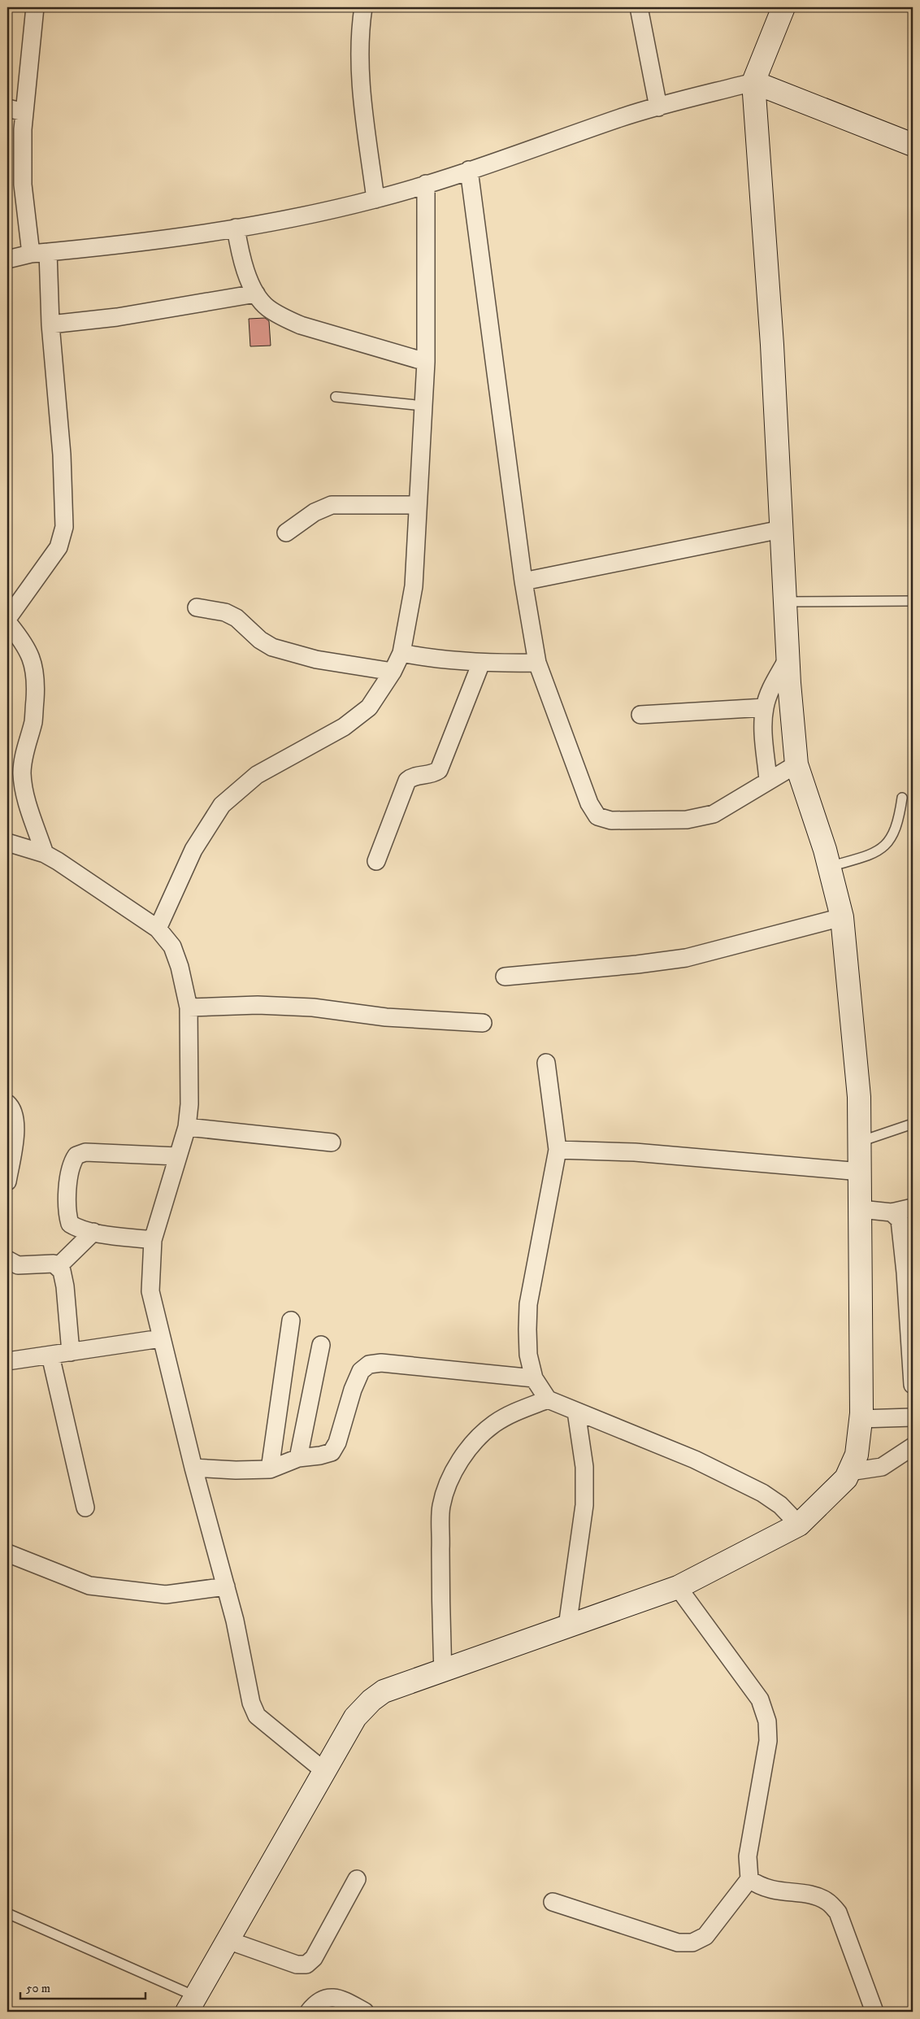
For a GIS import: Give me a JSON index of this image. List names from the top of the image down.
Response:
{
  "scale_bar": "50 m"
}
